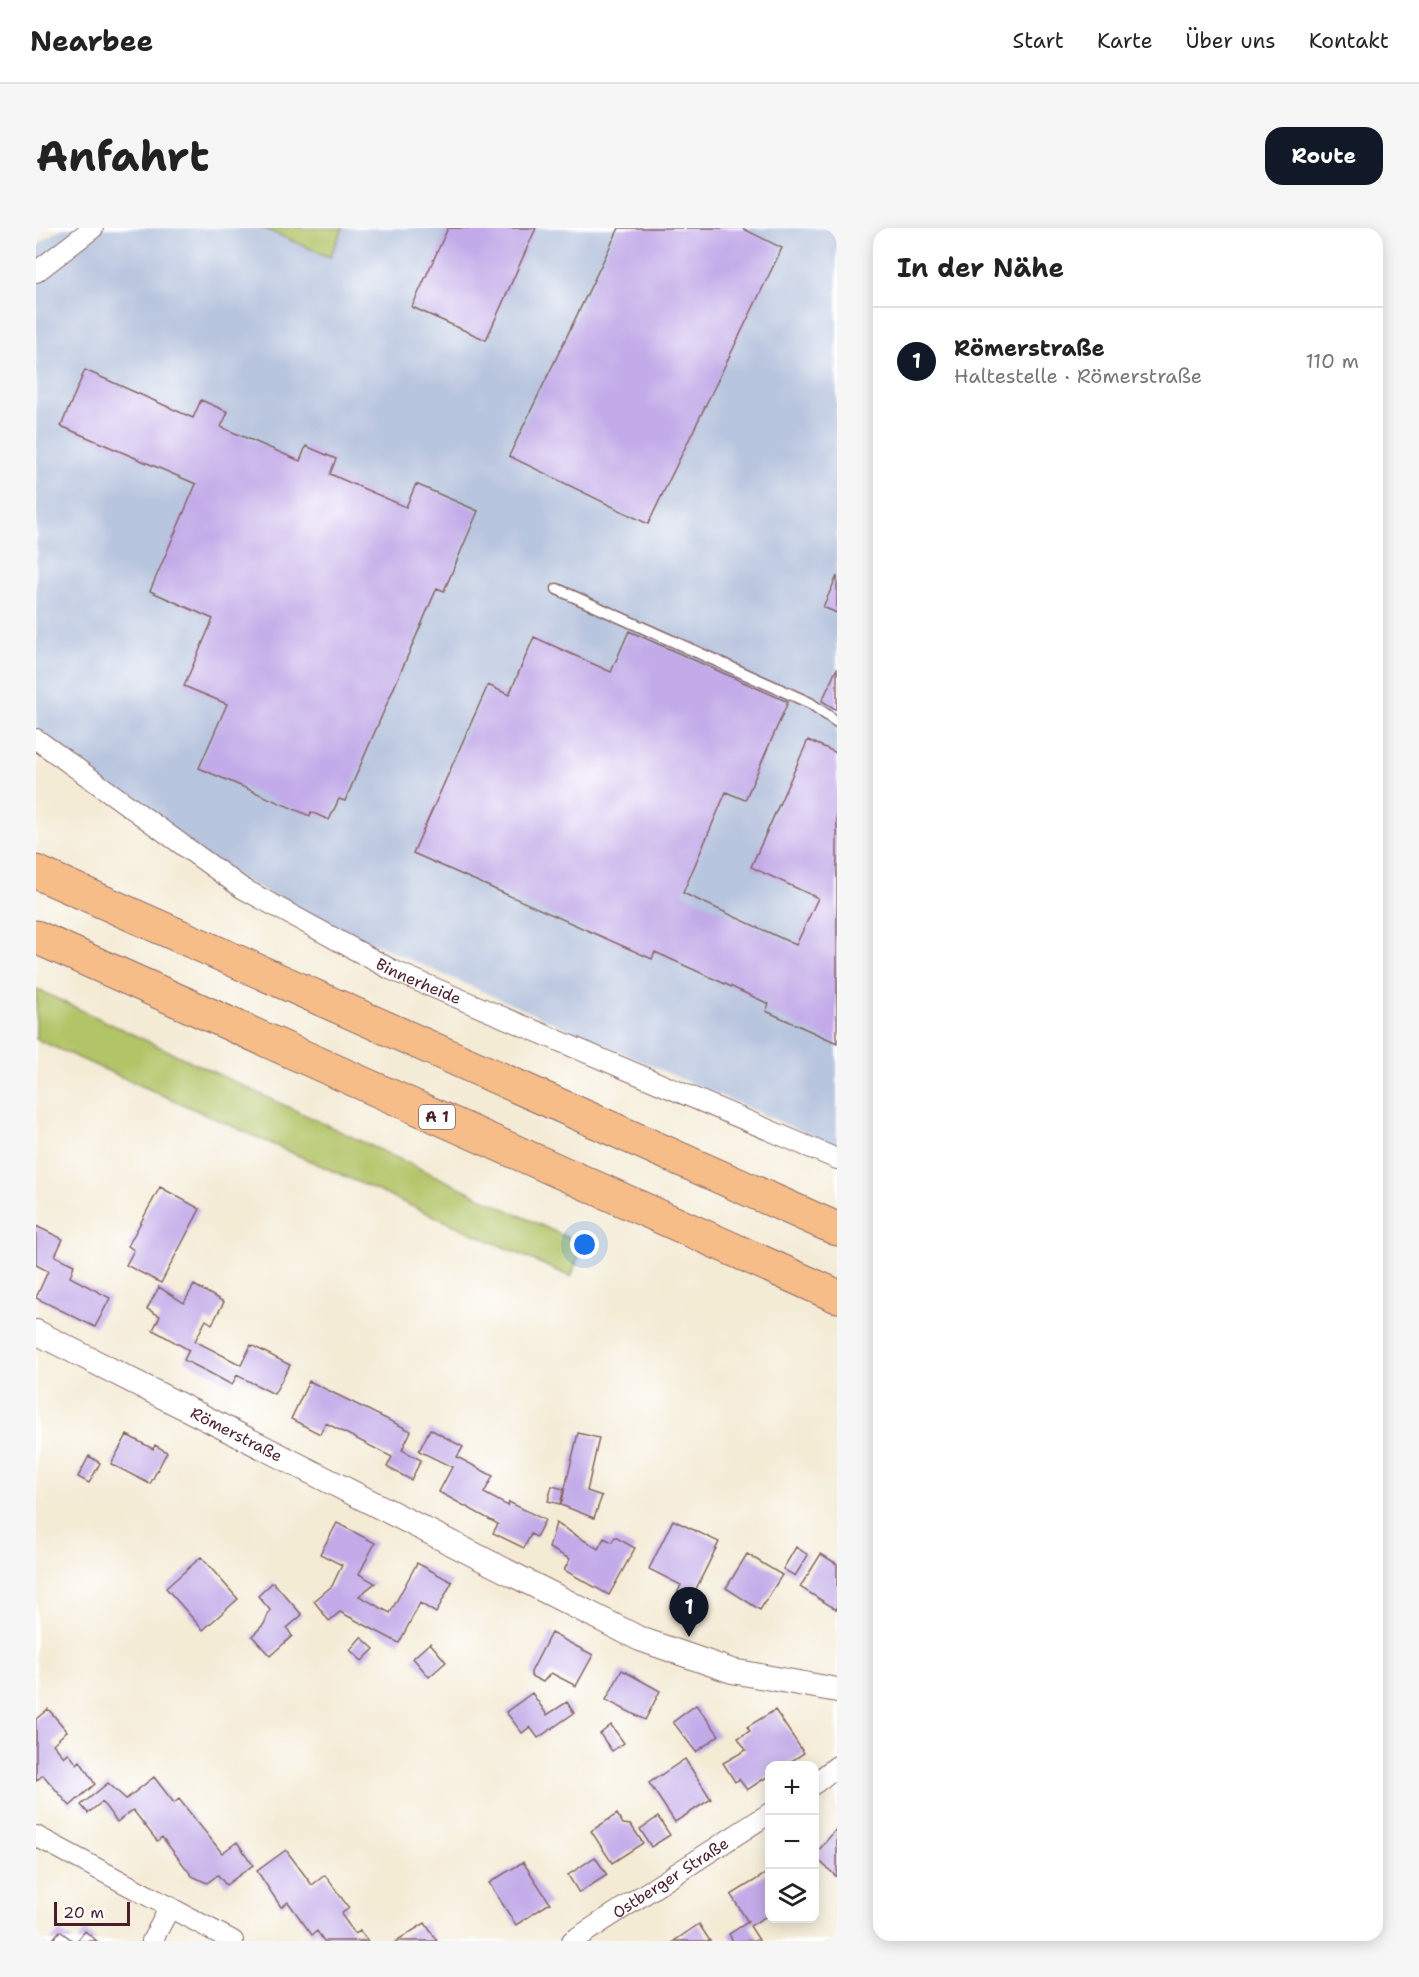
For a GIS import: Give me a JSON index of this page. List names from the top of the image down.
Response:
{
  "streets": {
    "highway": ["A 1"],
    "street": ["Binnerheide", "Römerstraße", "Ostberger Straße"]
  },
  "scale_bar": "20 m",
  "page": {
    "header": "Nearbee",
    "nav": [
      "Start",
      "Karte",
      "Über uns",
      "Kontakt"
    ],
    "buttons": "Route",
    "title": "Anfahrt",
    "heading": "In der Nähe",
    "list": [
      {
        "mark": "1",
        "name": "Römerstraße",
        "note": "Haltestelle · Römerstraße",
        "value": "110 m"
      }
    ],
    "pins": "1",
    "map_buttons": ["+", "−"],
    "scale": "20 m"
  }
}
